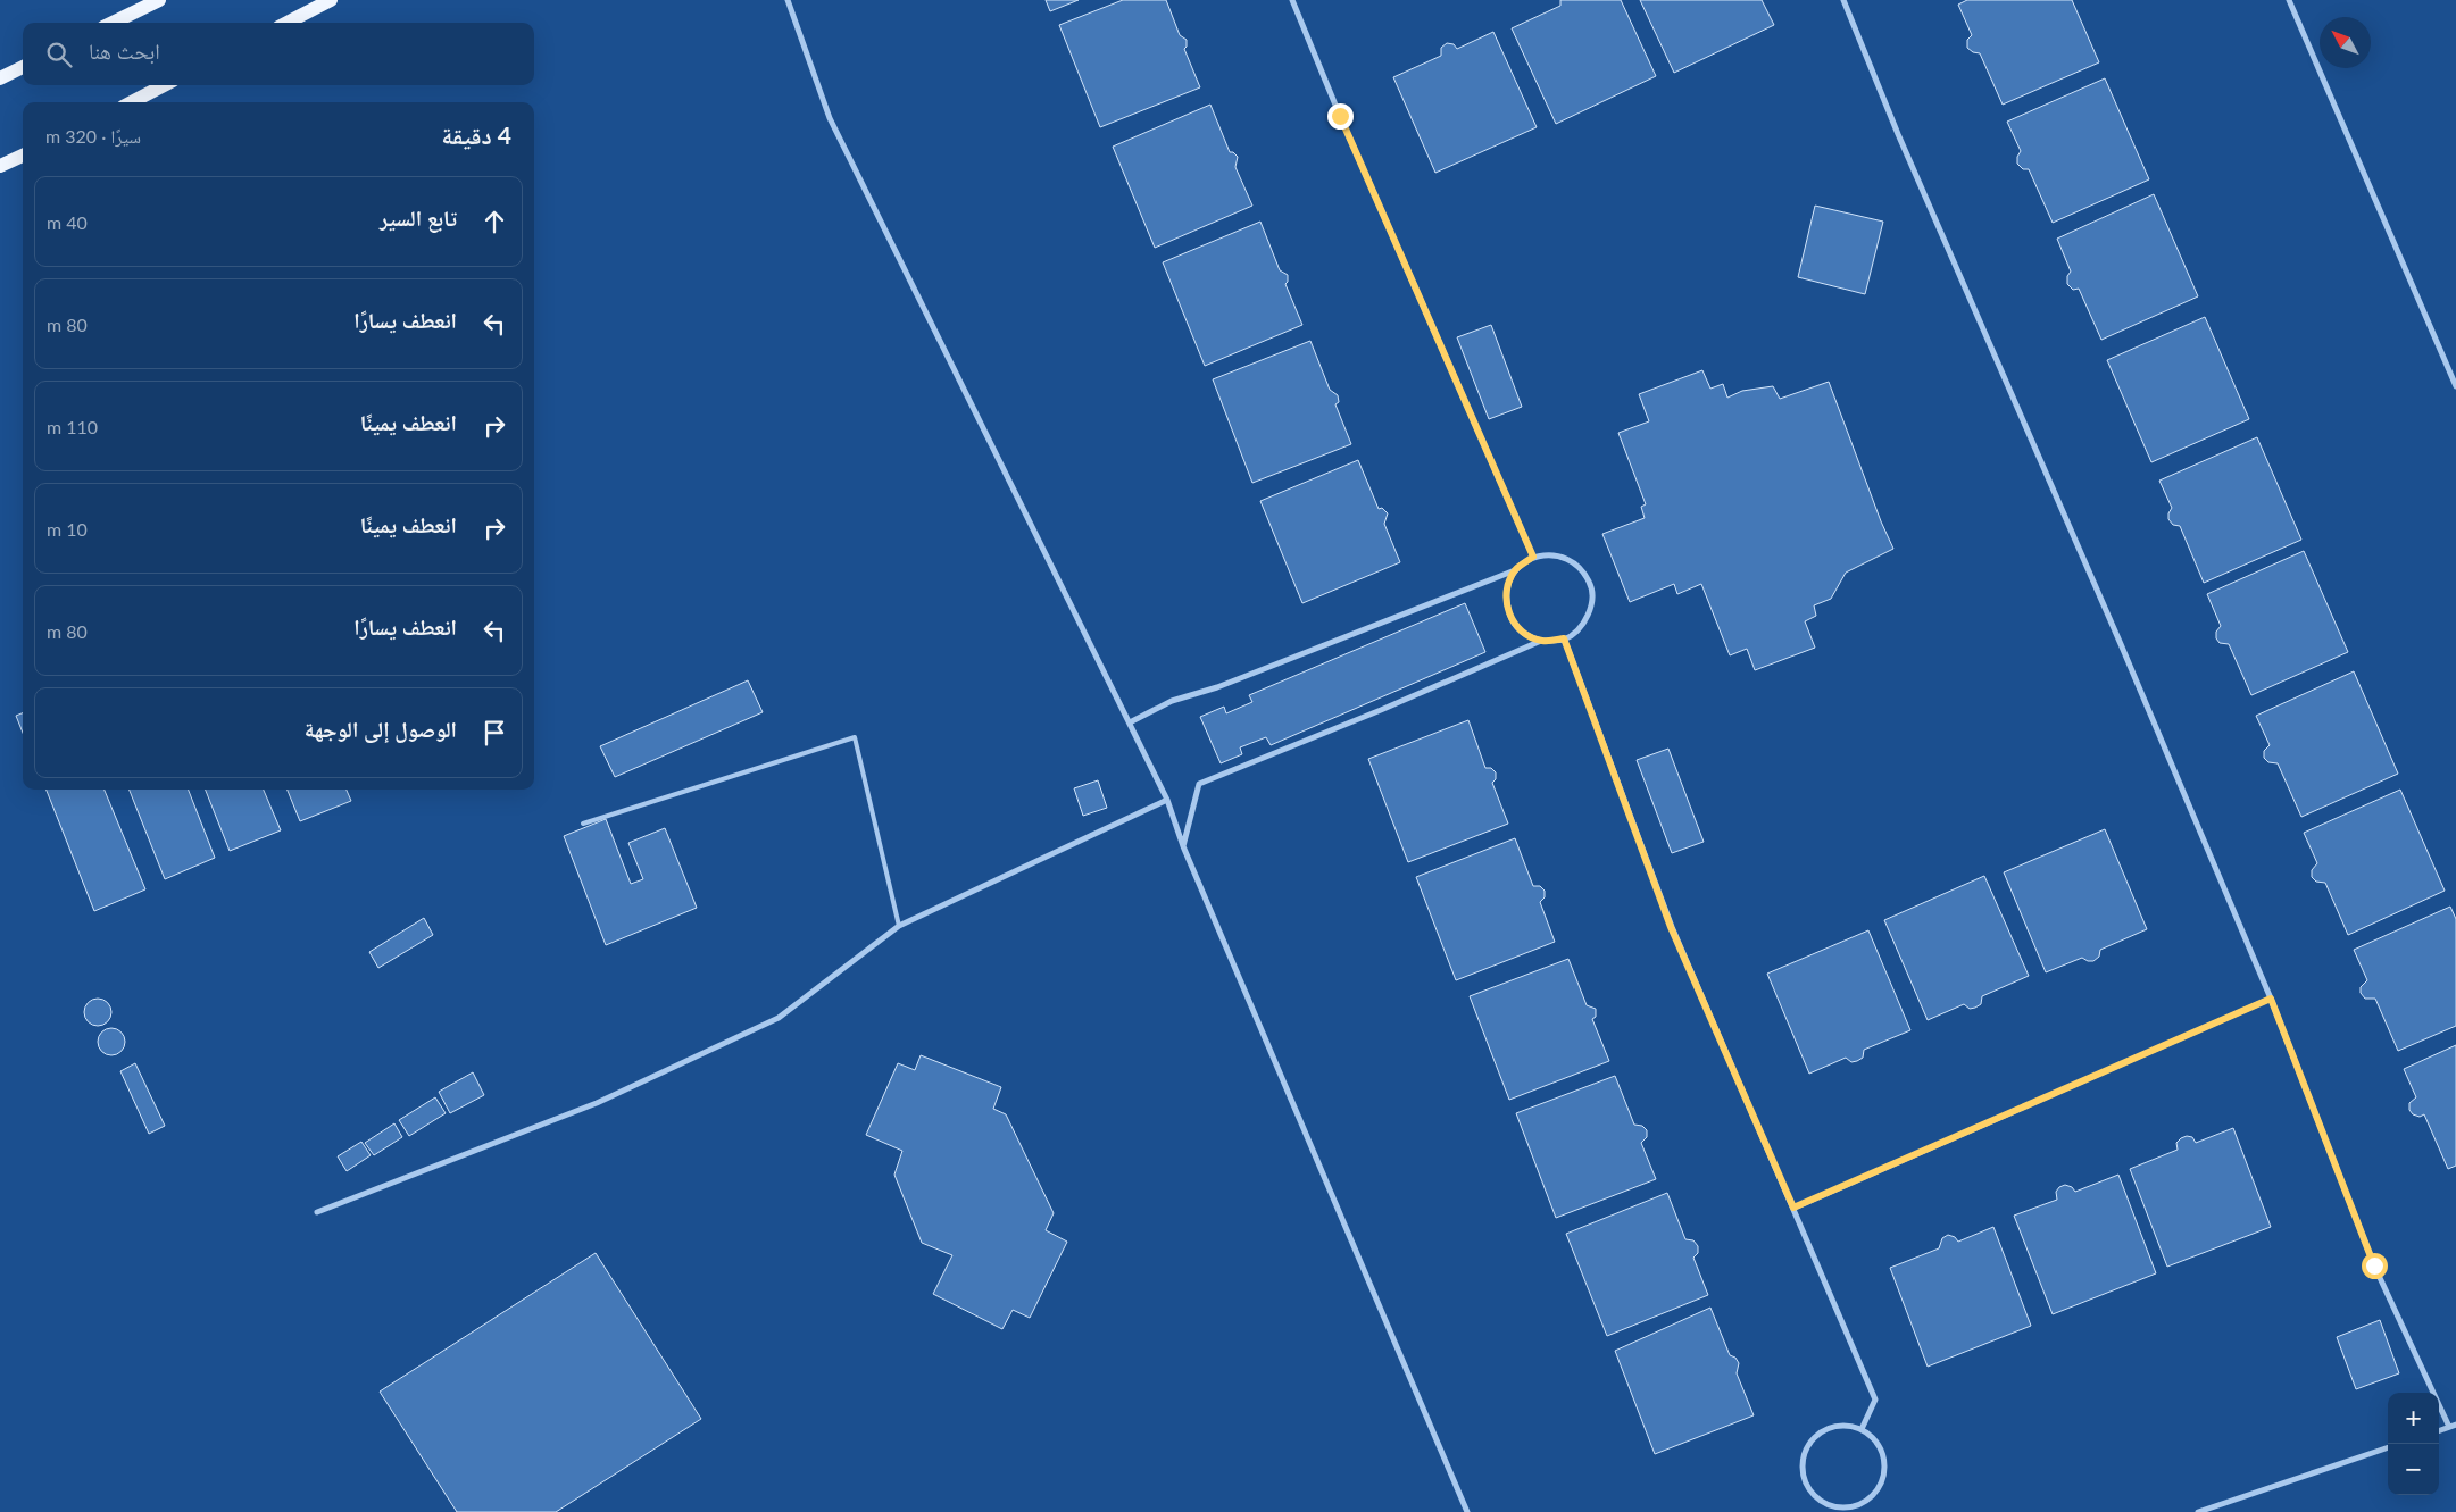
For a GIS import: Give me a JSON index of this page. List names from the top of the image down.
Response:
{
  "north": "top left",
  "page": {
    "search": "ابحث هنا",
    "heading": ["4 دقيقة", "سيرًا · 320 m"],
    "list": [
      ["تابع السير", "40 m"],
      ["انعطف يسارًا", "80 m"],
      ["انعطف يمينًا", "110 m"],
      ["انعطف يمينًا", "10 m"],
      ["انعطف يسارًا", "80 m"],
      "الوصول إلى الوجهة"
    ],
    "map_buttons": ["+", "−"]
  }
}
